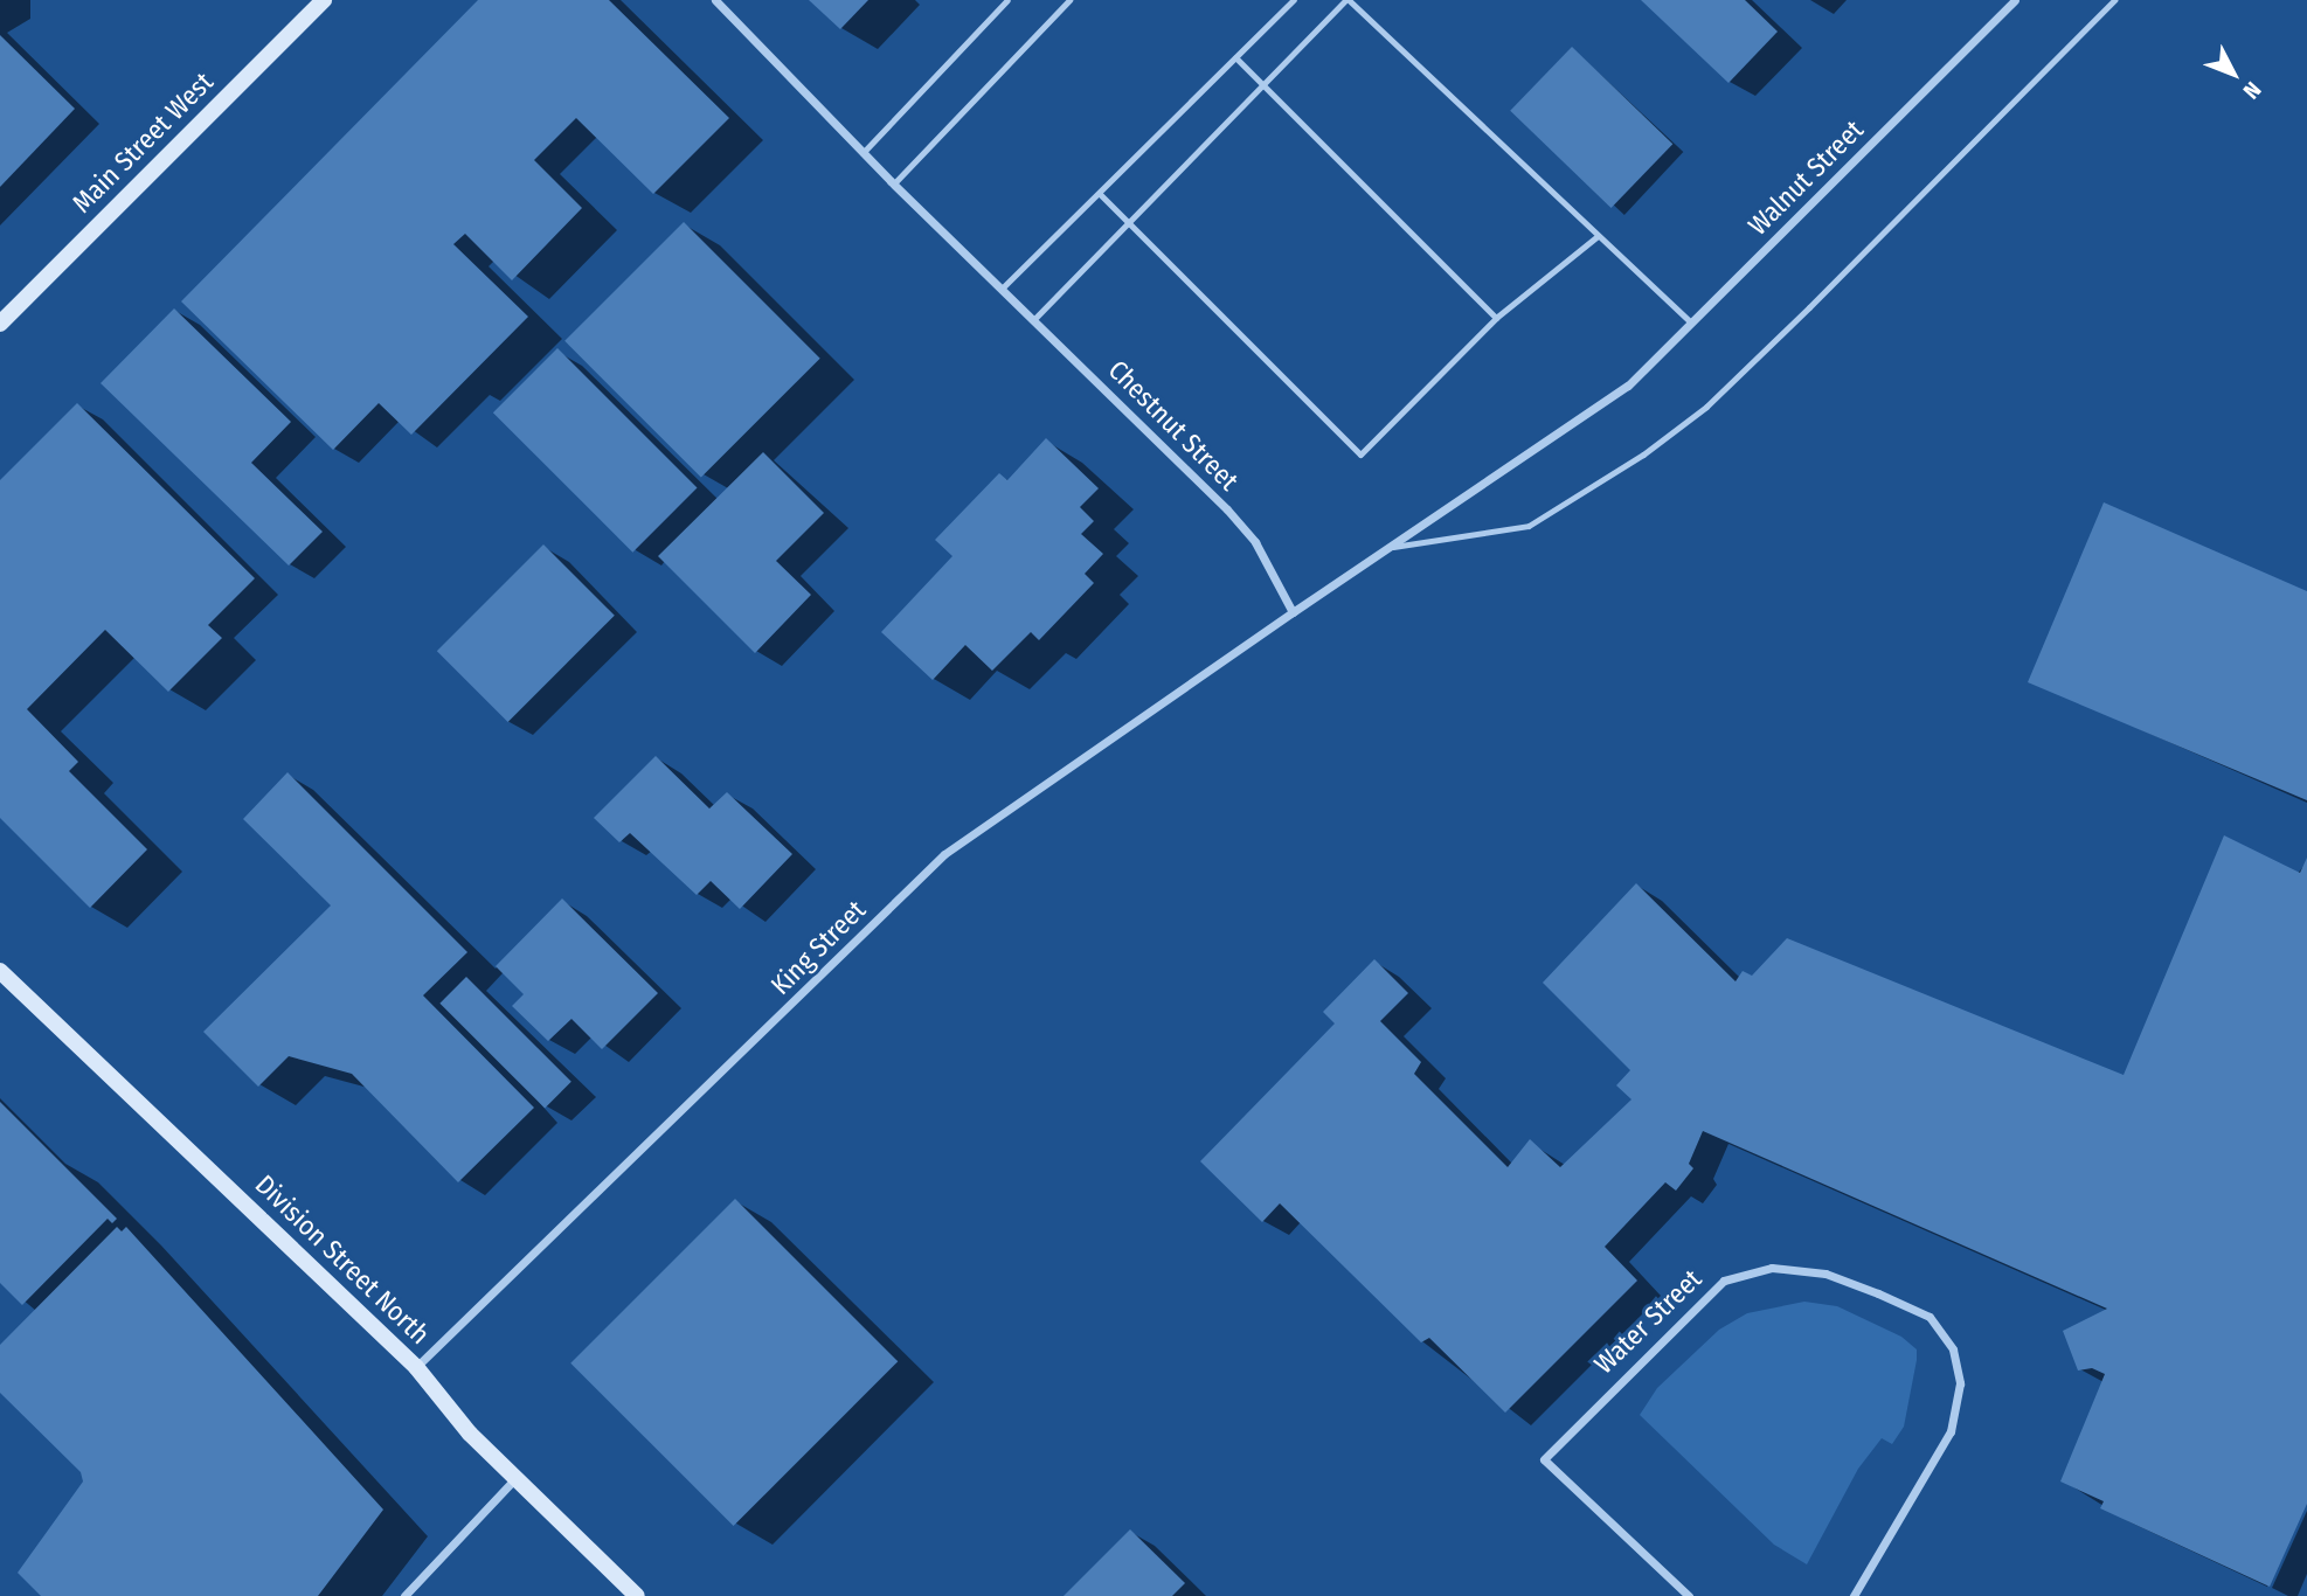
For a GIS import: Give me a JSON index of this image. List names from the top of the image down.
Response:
{
  "streets": {
    "main road": ["Main Street West", "Division Street North"],
    "street": [
      "Walnut Street",
      "Chestnut Street",
      "King Street",
      "Water Street"
    ]
  },
  "crossings": [
    ["Chestnut Street", "King Street"],
    ["King Street", "Division Street North"]
  ],
  "north": "bottom right"
}
